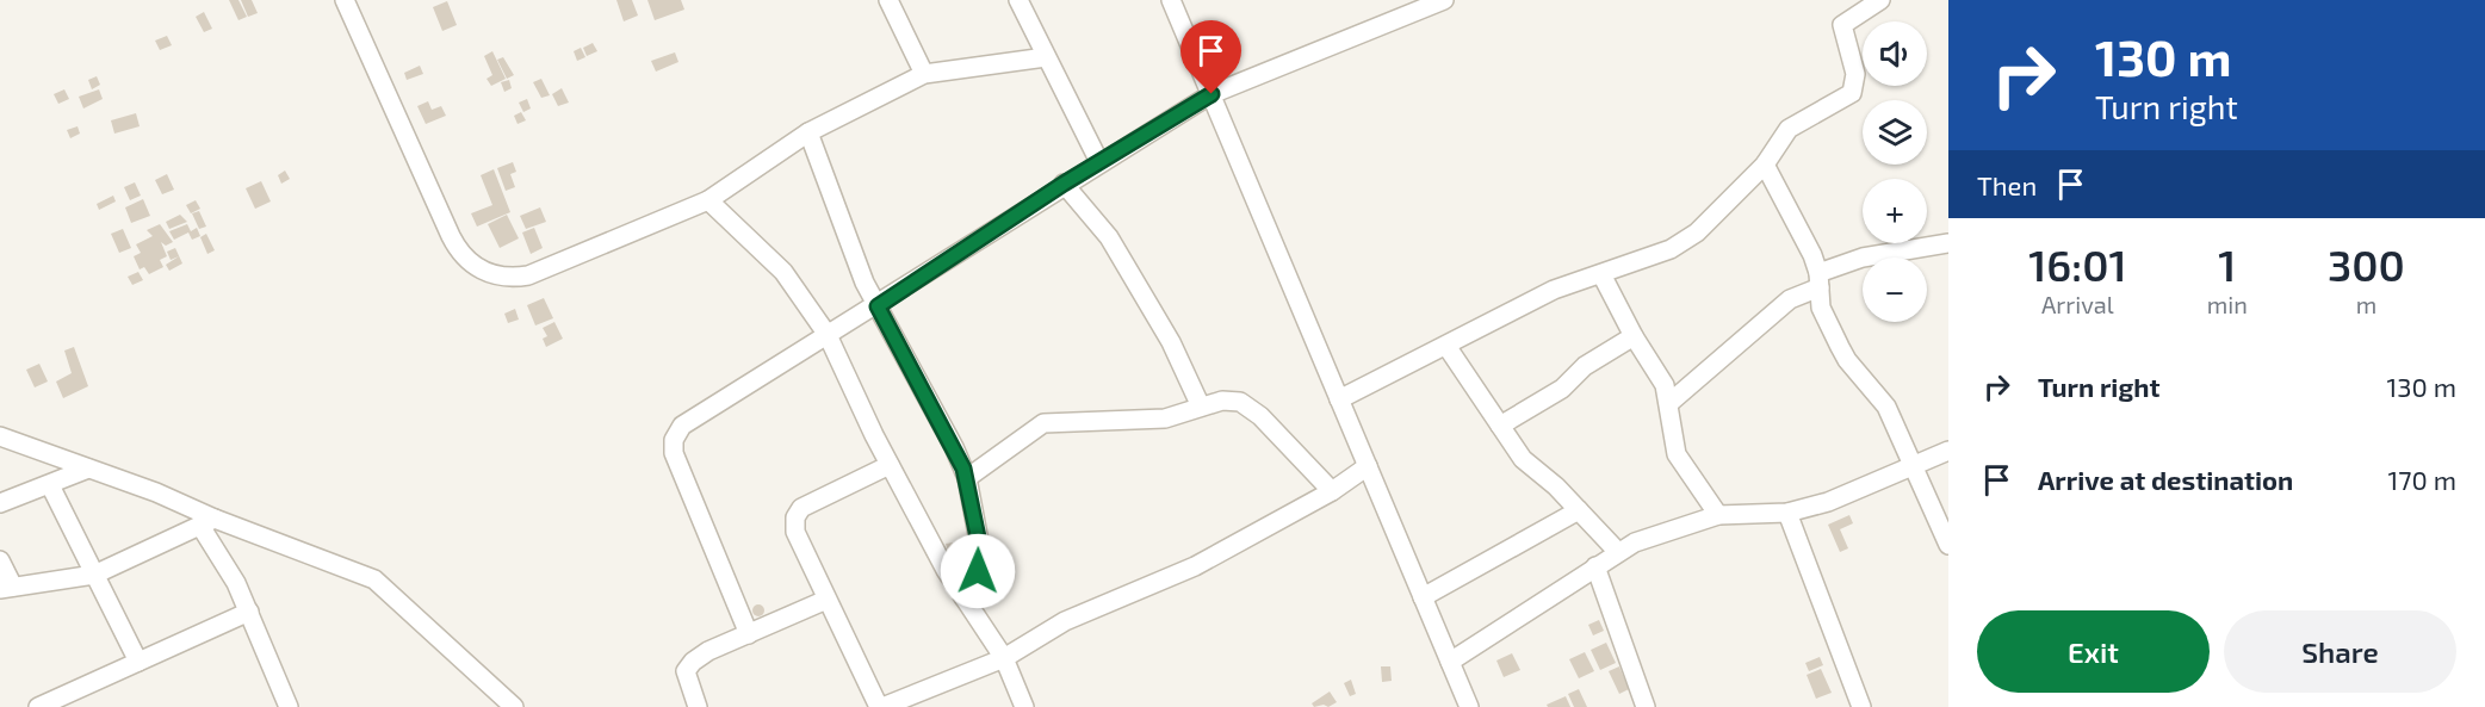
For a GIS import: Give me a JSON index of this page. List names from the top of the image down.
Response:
{
  "page": {
    "turn": ["130 m", "Turn right"],
    "map_buttons": ["+", "−"],
    "then": "Then",
    "eta": [
      "16:01",
      "Arrival",
      "1",
      "min",
      "300",
      "m"
    ],
    "list": [
      {
        "name": "Turn right",
        "value": "130 m"
      },
      {
        "name": "Arrive at destination",
        "value": "170 m"
      }
    ],
    "buttons": ["Exit", "Share"]
  }
}
